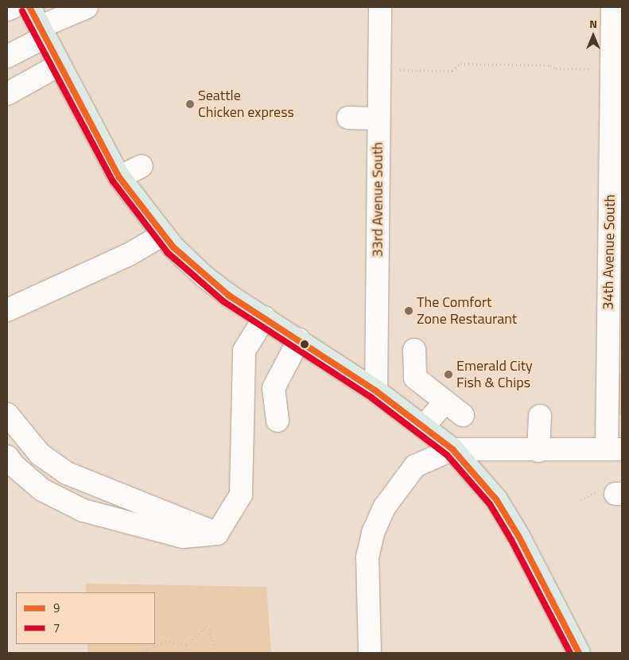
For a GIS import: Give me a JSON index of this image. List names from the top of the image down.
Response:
{
  "streets": {
    "street": ["33rd Avenue South", "34th Avenue South"]
  },
  "places": ["Seattle Chicken express", "The Comfort Zone Restaurant", "Emerald City Fish & Chips"],
  "lines": ["transit line 9", "transit line 7"],
  "legend": ["9", "7"],
  "north": "top"
}
